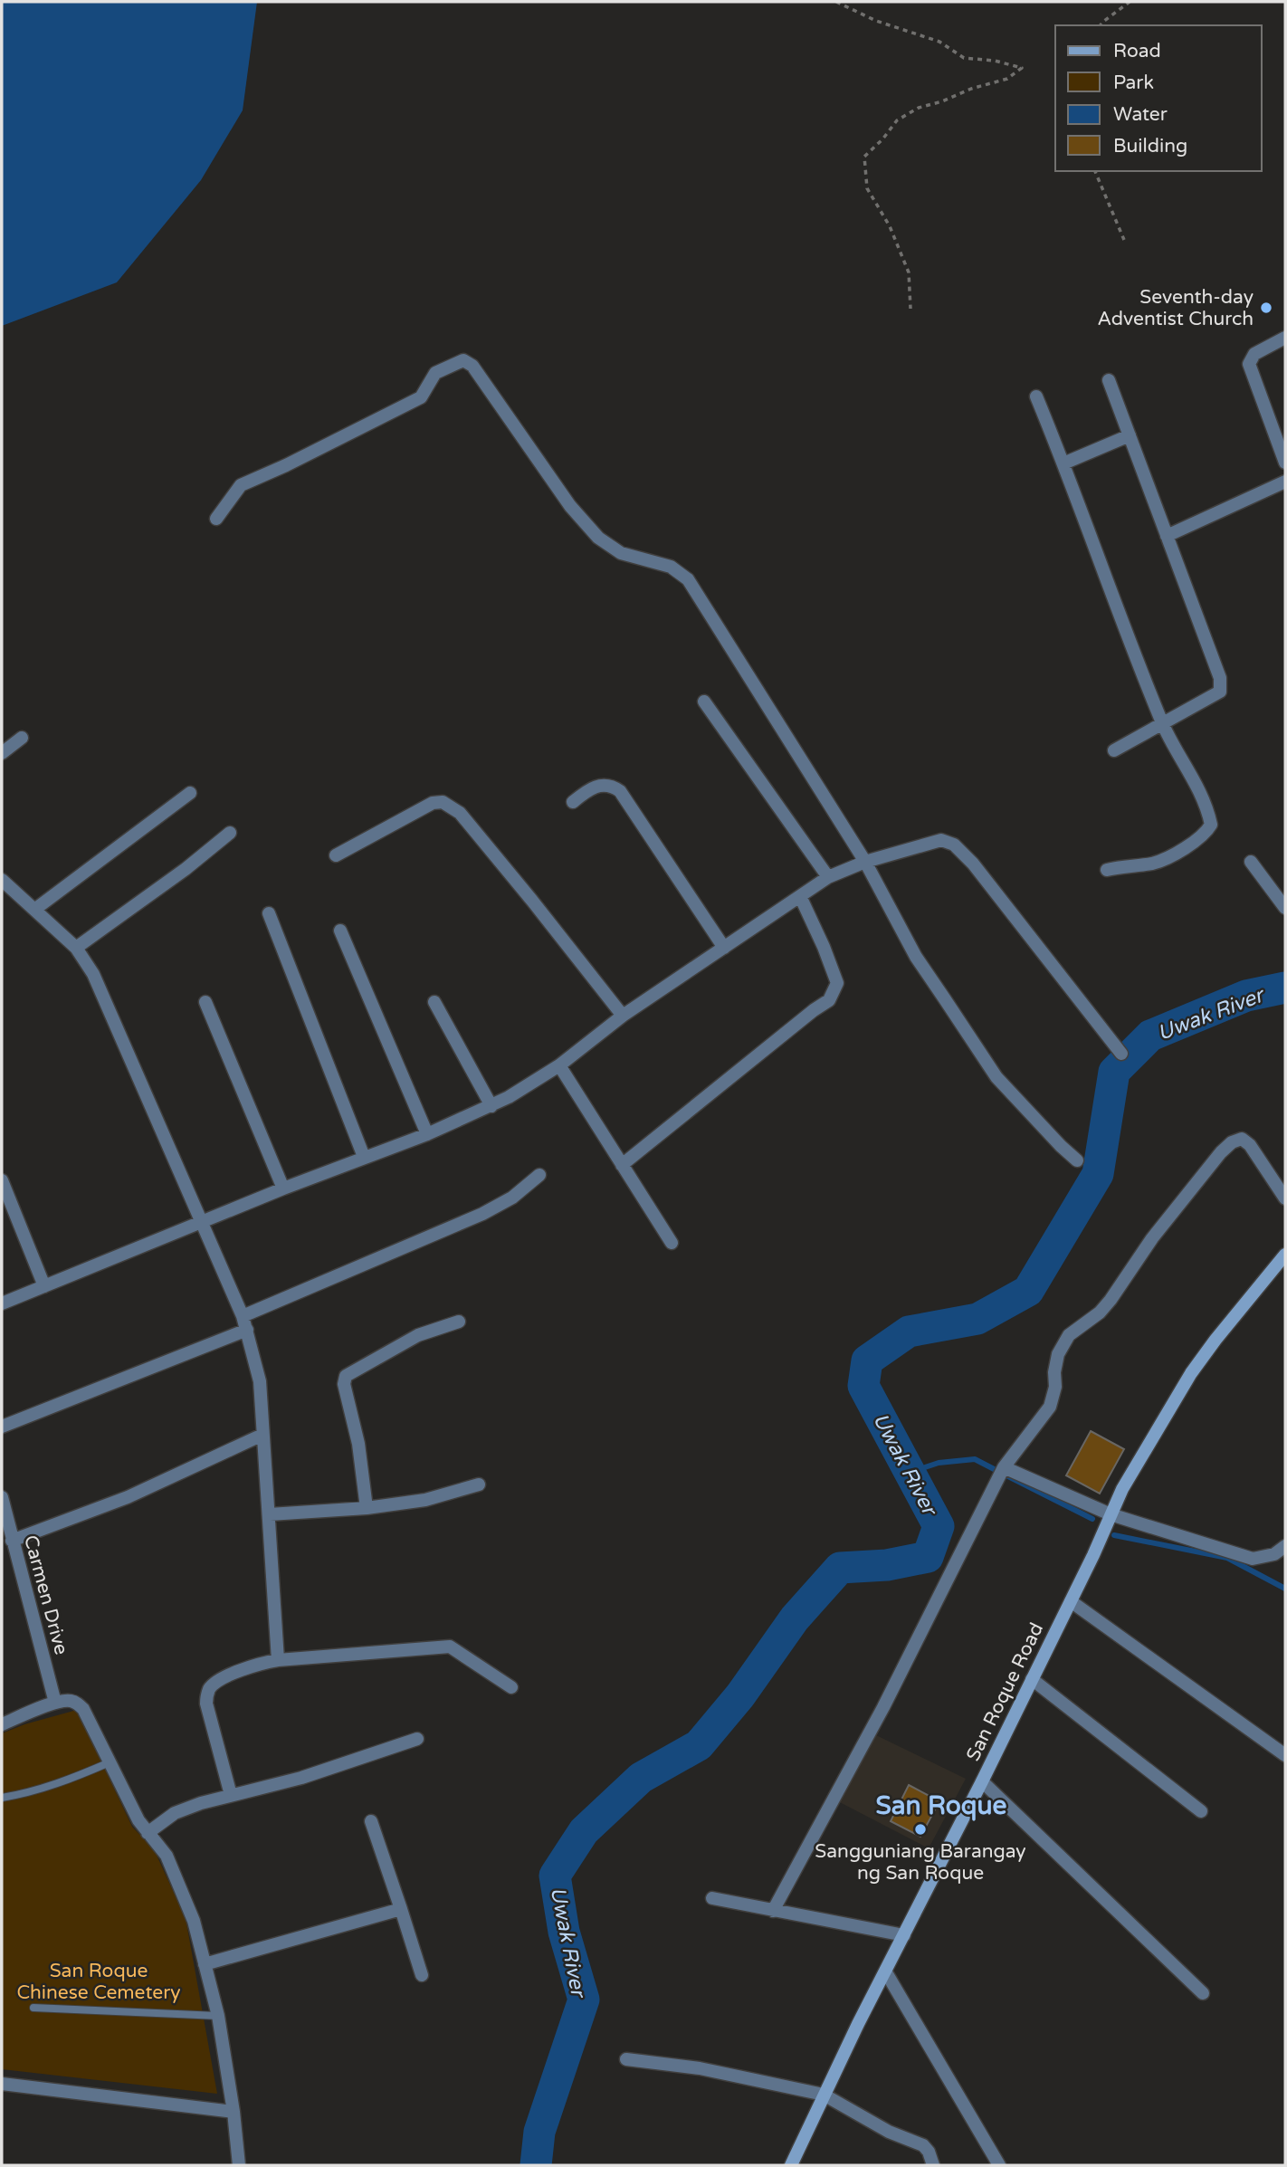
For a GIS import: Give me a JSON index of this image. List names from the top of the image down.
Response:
{
  "streets": {
    "street": ["Carmen Drive", "San Roque Road"]
  },
  "districts": ["San Roque"],
  "water": ["Uwak River"],
  "parks": ["San Roque Chinese Cemetery"],
  "places": ["Seventh-day Adventist Church", "Sangguniang Barangay ng San Roque"],
  "legend": [
    "Road",
    "Park",
    "Water",
    "Building"
  ]
}
